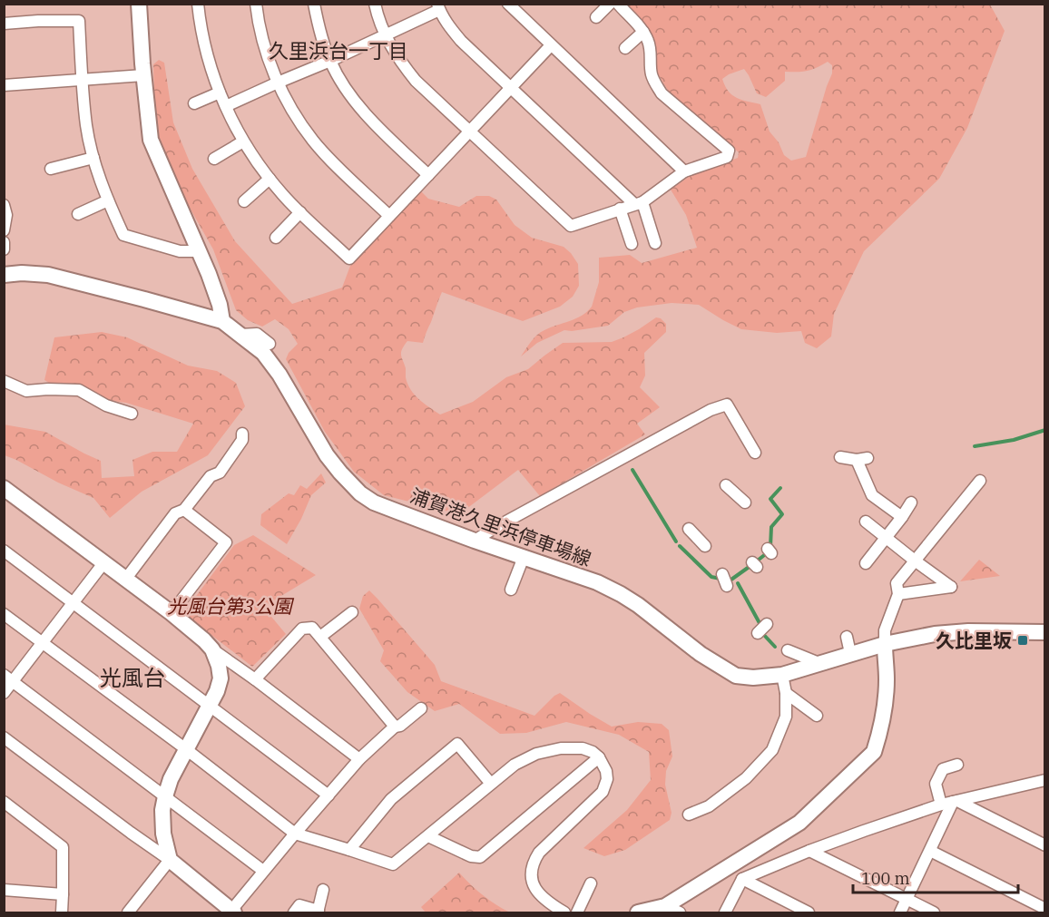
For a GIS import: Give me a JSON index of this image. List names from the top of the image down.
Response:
{
  "streets": {
    "street": ["浦賀港久里浜停車場線"]
  },
  "districts": ["久里浜台一丁目", "光風台"],
  "parks": ["光風台第3公園"],
  "places": {
    "transit": ["久比里坂"]
  },
  "scale_bar": "100 m"
}
